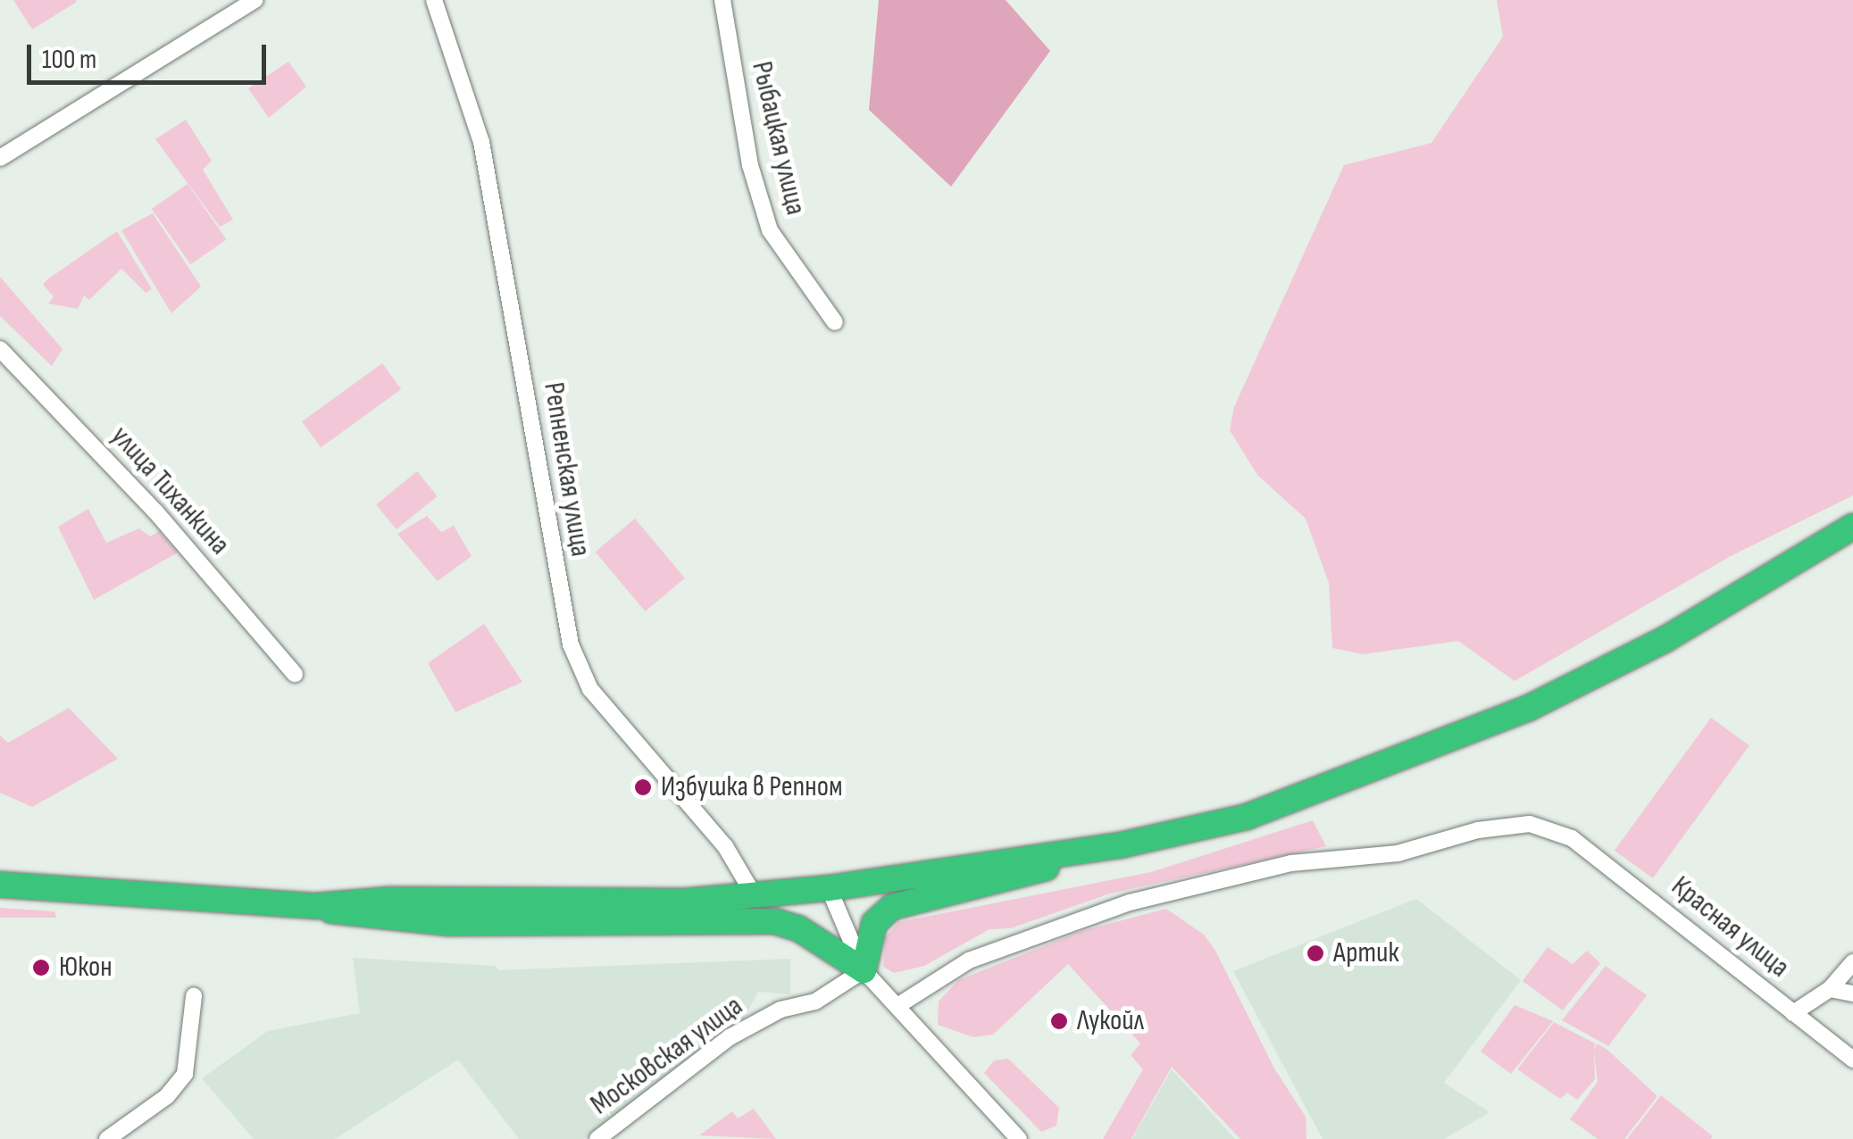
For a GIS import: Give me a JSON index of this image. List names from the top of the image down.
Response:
{
  "streets": {
    "street": [
      "Рыбацкая улица",
      "Репненская улица",
      "улица Тиханкина",
      "Красная улица",
      "Московская улица"
    ]
  },
  "places": [
    "Избушка в Репном",
    "Артик",
    "Юкон",
    "Лукойл"
  ],
  "scale_bar": "100 m"
}
